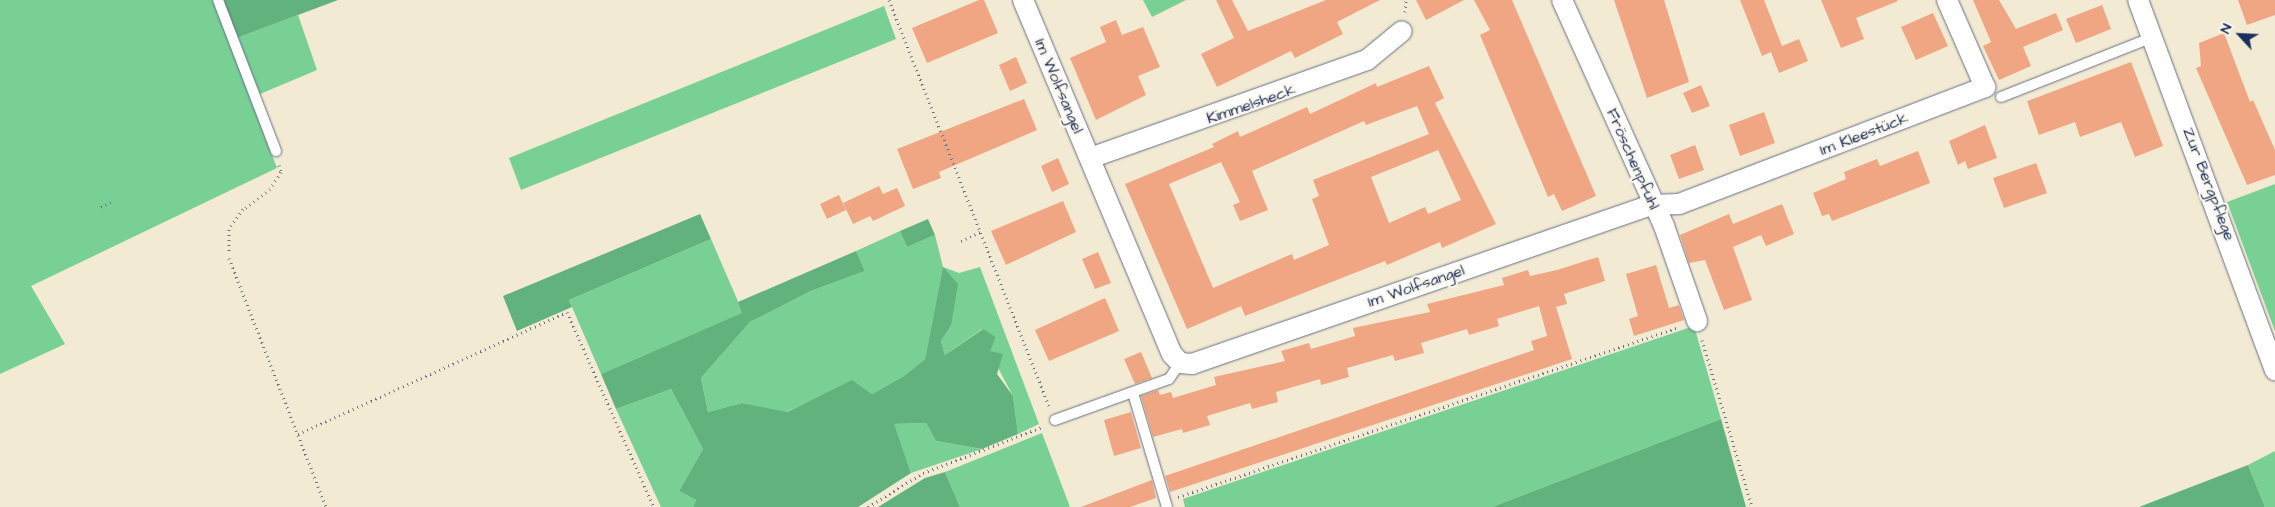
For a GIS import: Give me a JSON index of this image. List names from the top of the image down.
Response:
{
  "streets": {
    "street": [
      "Im Wolfsangel",
      "Kimmelsheck",
      "Im Kleestück",
      "Fröschenpfuhl",
      "Zur Bergpflege"
    ]
  },
  "crossings": [
    ["Im Wolfsangel", "Kimmelsheck"],
    ["Im Wolfsangel", "Im Kleestück"],
    ["Im Wolfsangel", "Fröschenpfuhl"],
    ["Im Kleestück", "Fröschenpfuhl"]
  ],
  "north": "top left"
}
